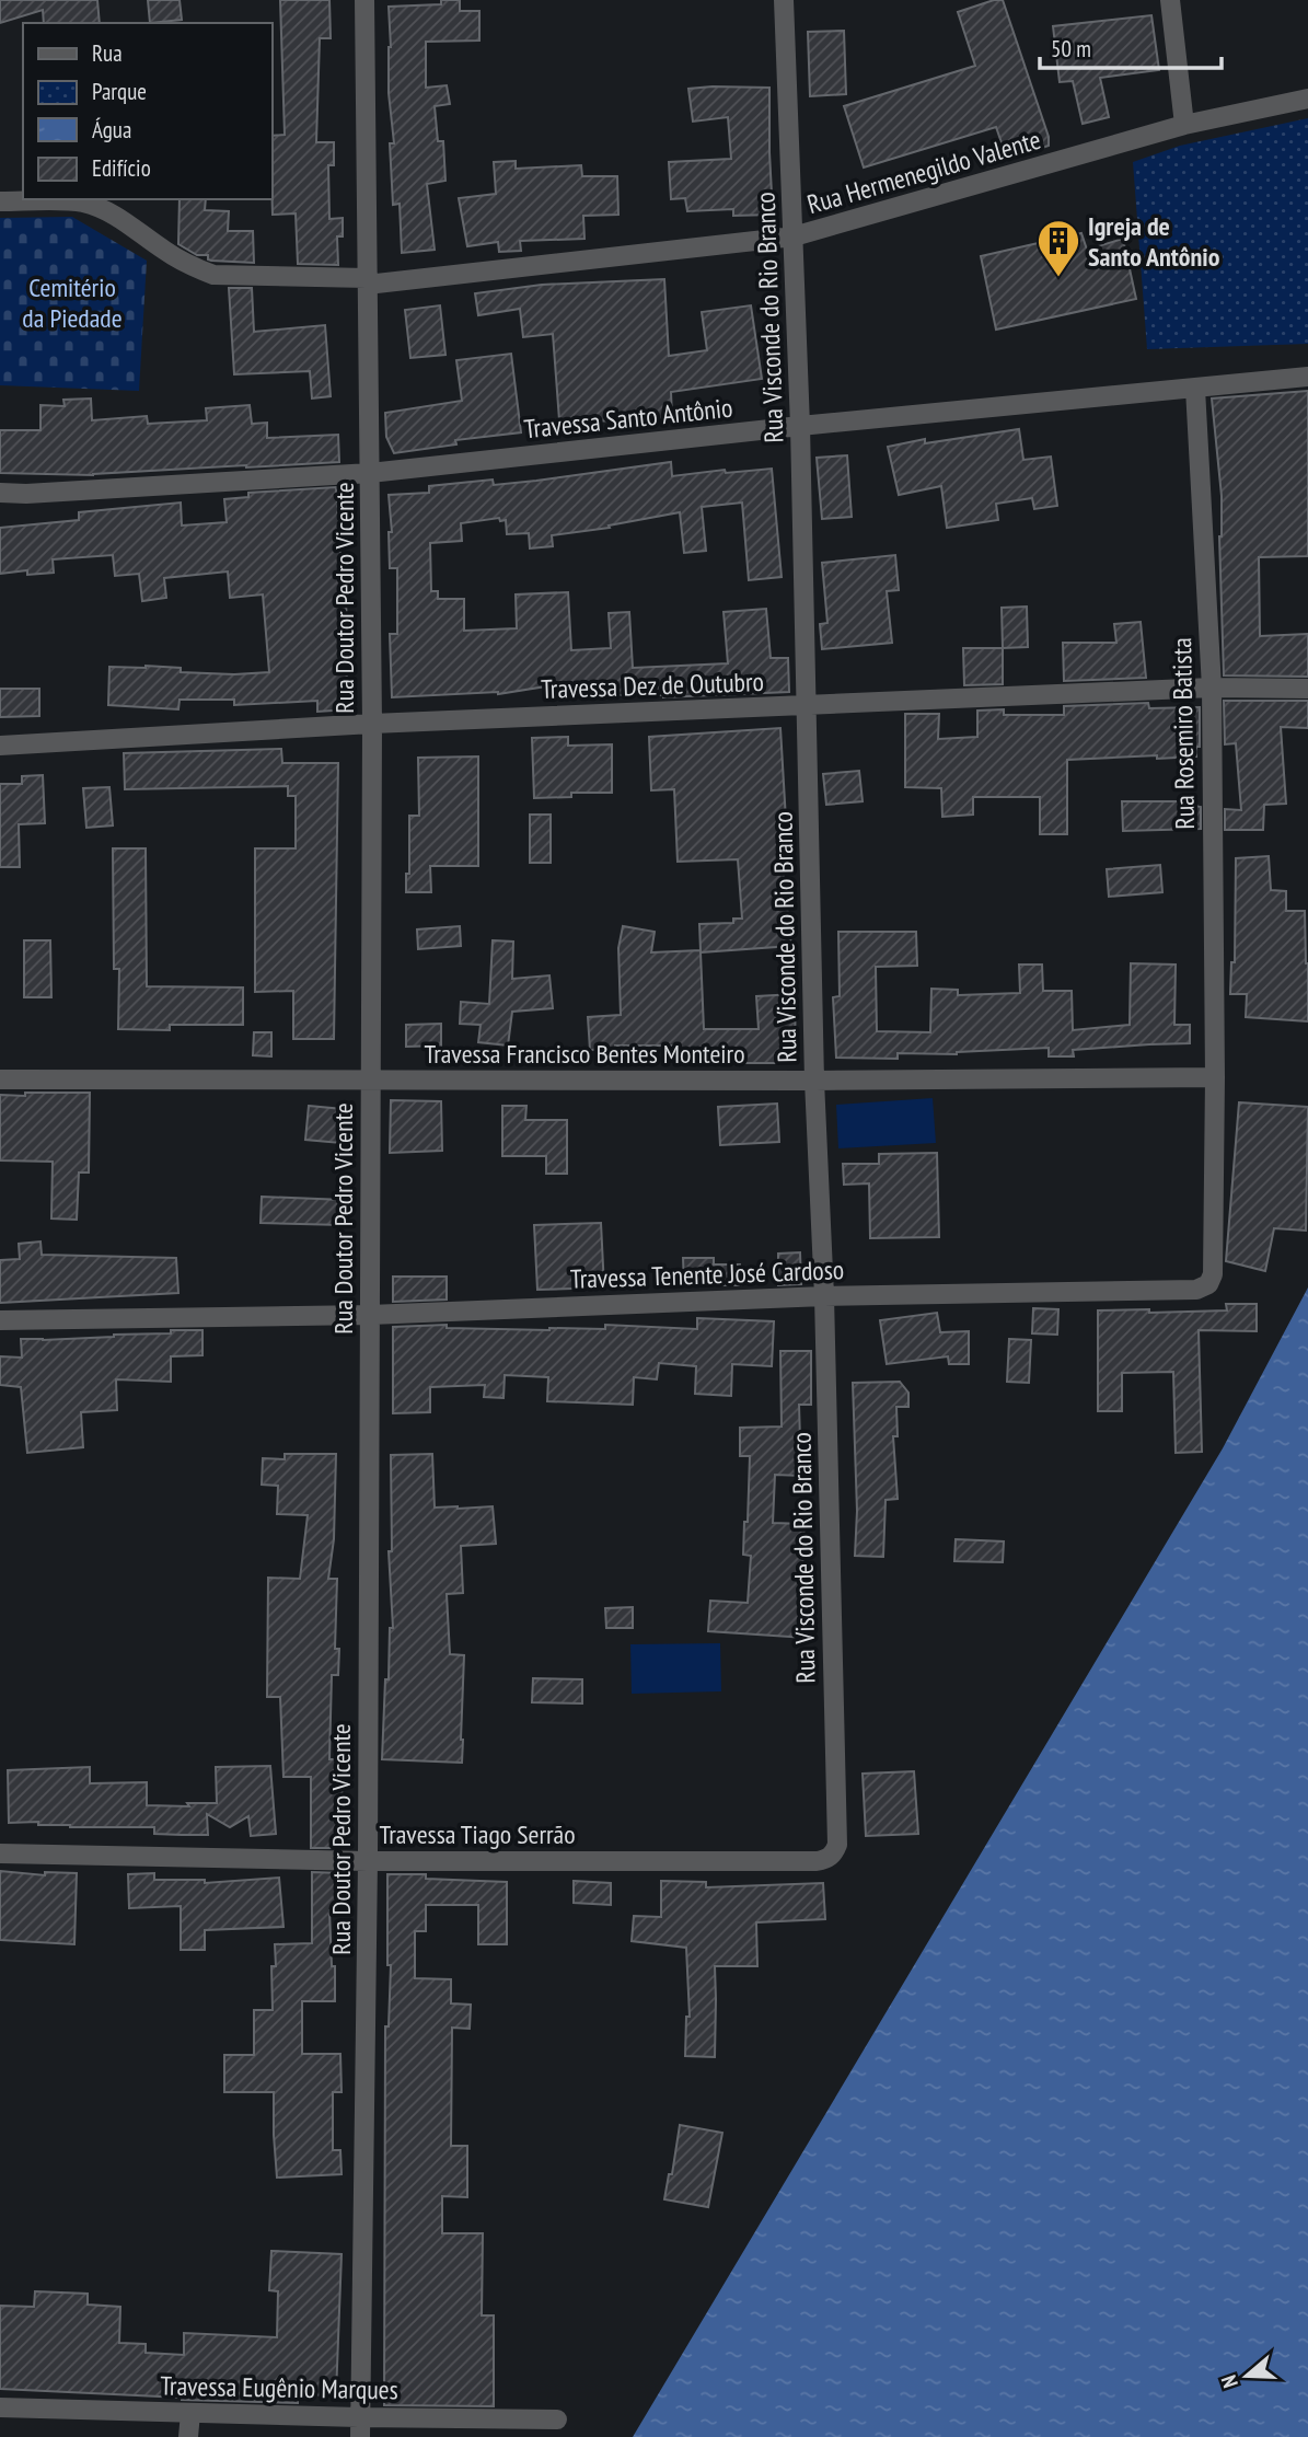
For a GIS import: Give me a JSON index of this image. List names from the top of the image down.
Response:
{
  "streets": {
    "street": [
      "Rua Hermenegildo Valente",
      "Rua Visconde do Rio Branco",
      "Travessa Santo Antônio",
      "Rua Doutor Pedro Vicente",
      "Travessa Dez de Outubro",
      "Rua Rosemiro Batista",
      "Travessa Francisco Bentes Monteiro",
      "Travessa Tenente José Cardoso",
      "Travessa Tiago Serrão",
      "Travessa Eugênio Marques"
    ]
  },
  "crossings": [
    ["Rua Hermenegildo Valente", "Rua Visconde do Rio Branco"],
    ["Rua Hermenegildo Valente", "Rua Doutor Pedro Vicente"],
    ["Rua Visconde do Rio Branco", "Travessa Santo Antônio"],
    ["Rua Visconde do Rio Branco", "Travessa Dez de Outubro"],
    ["Rua Visconde do Rio Branco", "Travessa Francisco Bentes Monteiro"],
    ["Rua Visconde do Rio Branco", "Travessa Tenente José Cardoso"],
    ["Rua Visconde do Rio Branco", "Travessa Tiago Serrão"],
    ["Travessa Santo Antônio", "Rua Doutor Pedro Vicente"],
    ["Travessa Santo Antônio", "Rua Rosemiro Batista"],
    ["Rua Doutor Pedro Vicente", "Travessa Dez de Outubro"],
    ["Rua Doutor Pedro Vicente", "Travessa Francisco Bentes Monteiro"],
    ["Rua Doutor Pedro Vicente", "Travessa Tenente José Cardoso"],
    ["Rua Doutor Pedro Vicente", "Travessa Tiago Serrão"],
    ["Rua Doutor Pedro Vicente", "Travessa Eugênio Marques"],
    ["Travessa Dez de Outubro", "Rua Rosemiro Batista"],
    ["Rua Rosemiro Batista", "Travessa Francisco Bentes Monteiro"],
    ["Rua Rosemiro Batista", "Travessa Tenente José Cardoso"],
    ["Travessa Francisco Bentes Monteiro", "Travessa Tenente José Cardoso"]
  ],
  "parks": ["Cemitério da Piedade"],
  "places": {
    "building": ["Igreja de Santo Antônio"]
  },
  "legend": [
    "Rua",
    "Parque",
    "Água",
    "Edifício"
  ],
  "scale_bar": "50 m",
  "north": "left"
}
